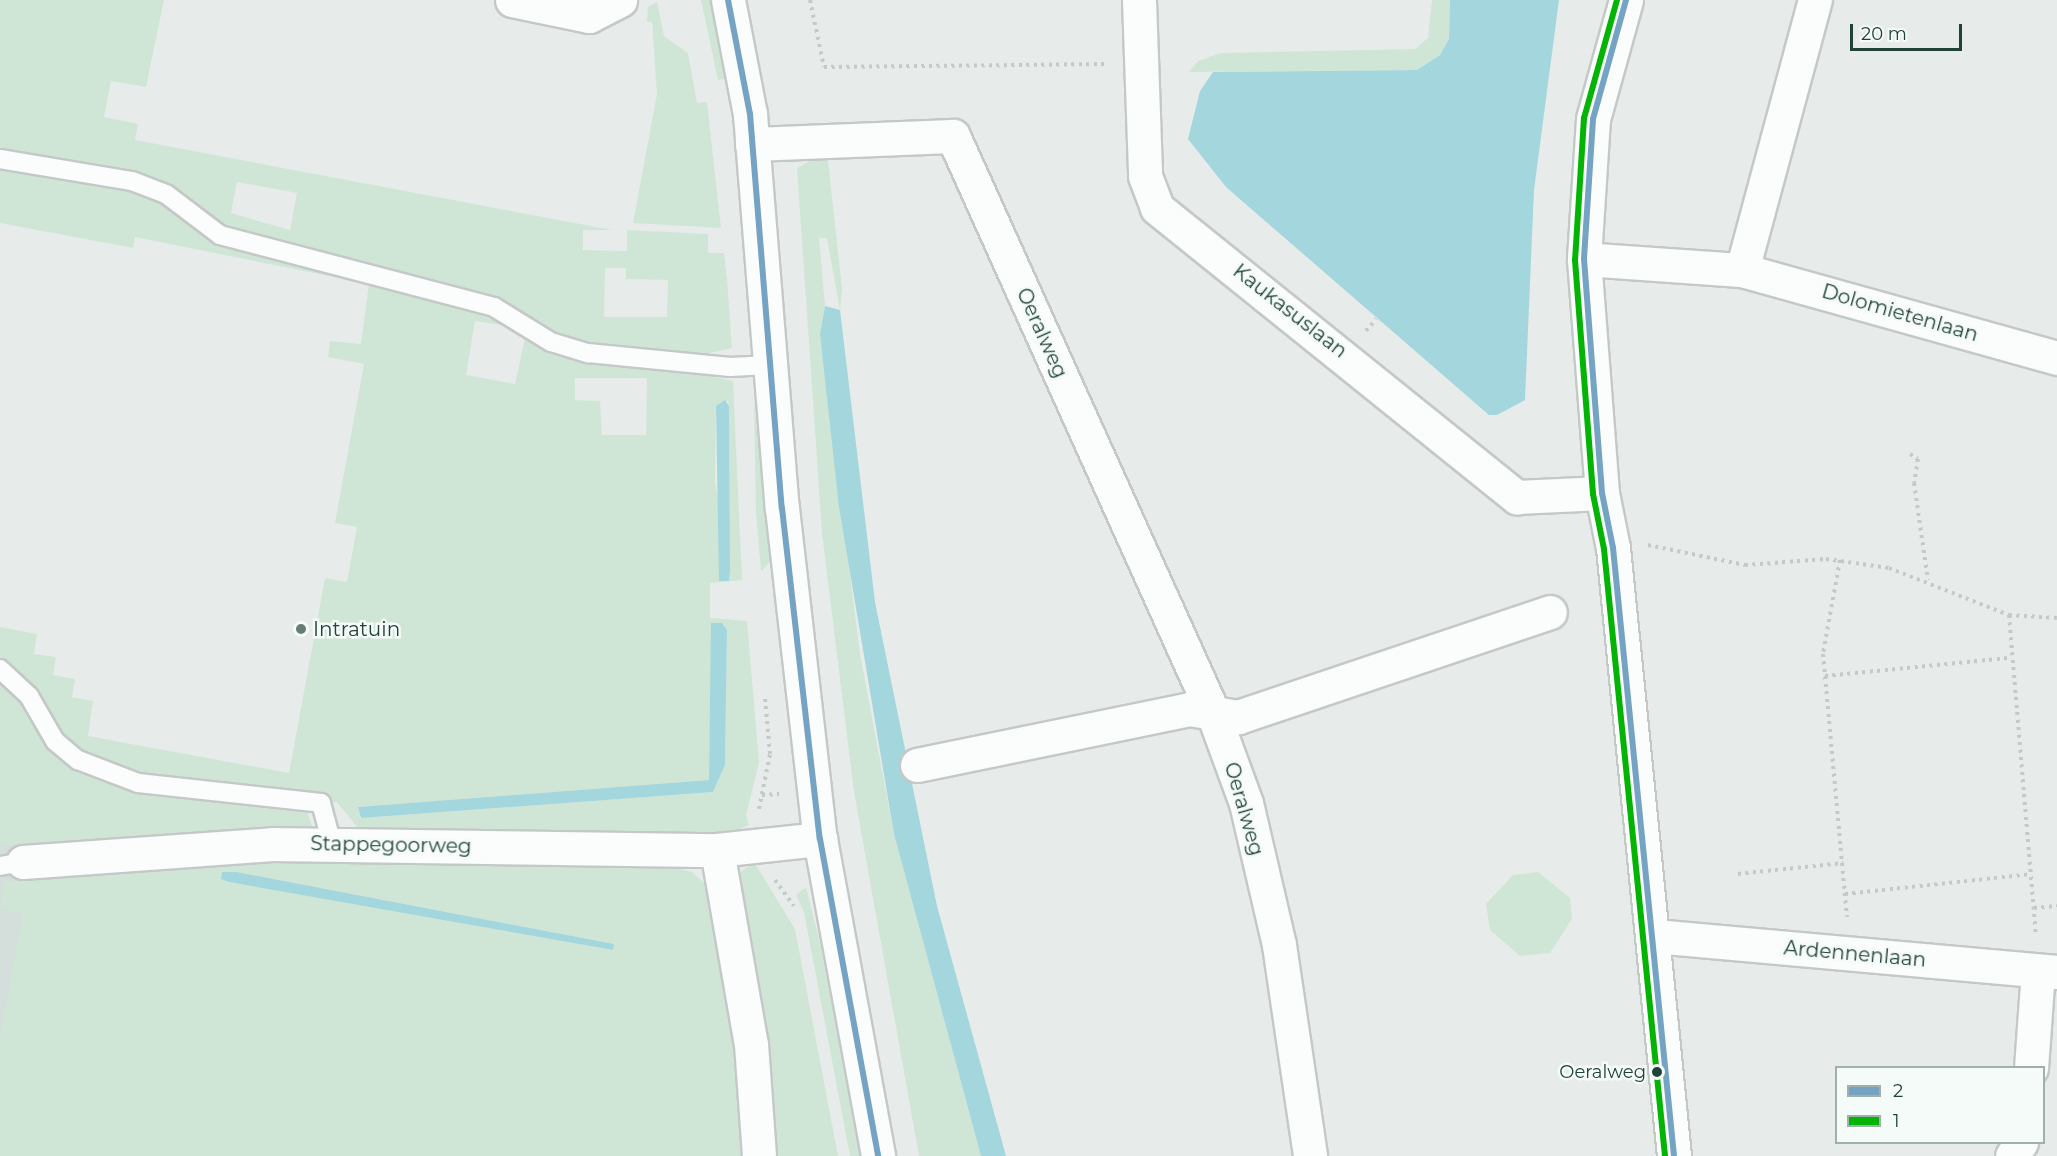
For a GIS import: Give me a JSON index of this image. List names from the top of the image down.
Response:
{
  "streets": {
    "street": [
      "Kaukasuslaan",
      "Dolomietenlaan",
      "Oeralweg",
      "Stappegoorweg",
      "Ardennenlaan"
    ]
  },
  "places": ["Intratuin", "Oeralweg"],
  "lines": ["transit line 2", "transit line 1"],
  "legend": ["2", "1"],
  "scale_bar": "20 m"
}
